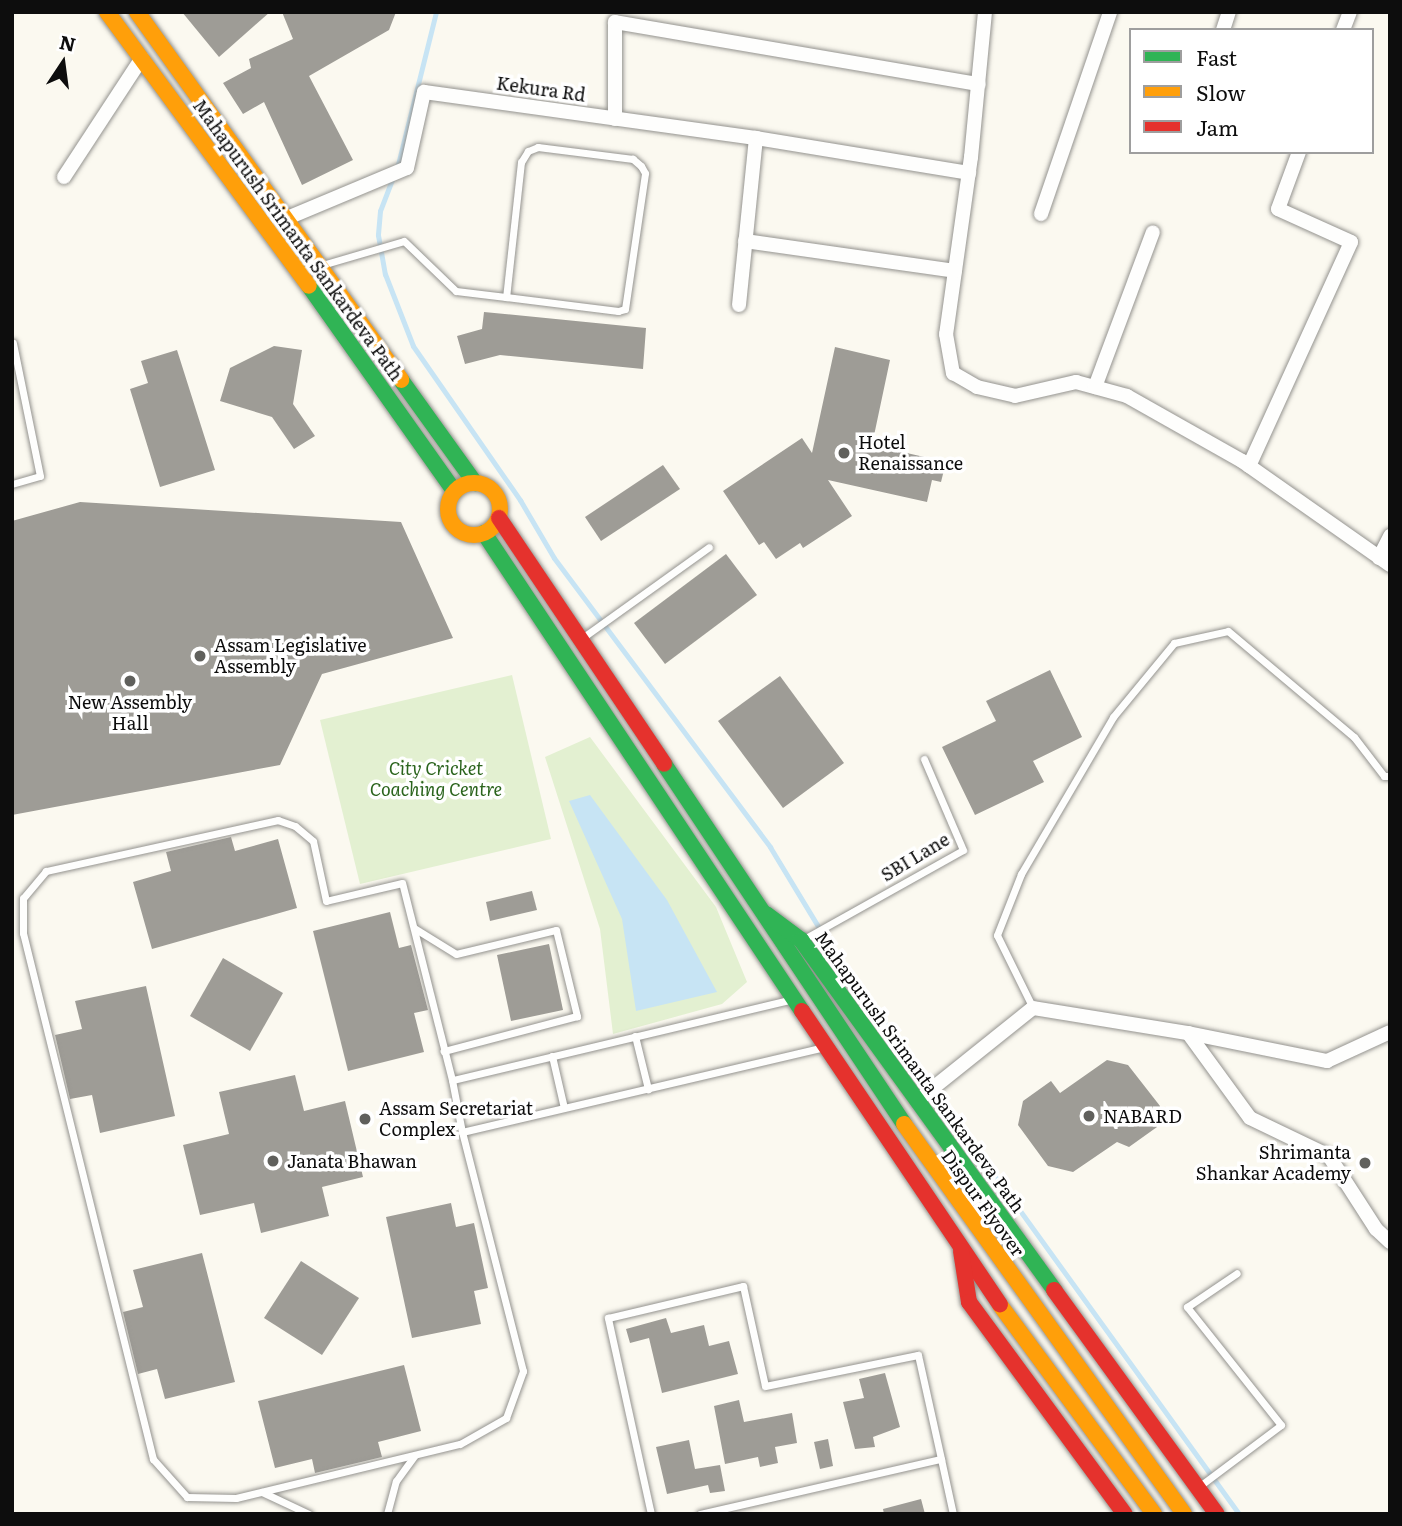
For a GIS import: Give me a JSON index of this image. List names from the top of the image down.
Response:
{
  "streets": {
    "main road": ["Mahapurush Srimanta Sankardeva Path", "Dispur Flyover"],
    "street": ["Kekura Rd"],
    "lane": ["SBI Lane"]
  },
  "crossings": [
    ["Kekura Rd", "Mahapurush Srimanta Sankardeva Path"],
    ["Mahapurush Srimanta Sankardeva Path", "SBI Lane"],
    ["Mahapurush Srimanta Sankardeva Path", "Dispur Flyover"]
  ],
  "parks": ["City Cricket Coaching Centre"],
  "places": [
    "Hotel Renaissance",
    "Assam Legislative Assembly",
    "New Assembly Hall",
    "NABARD",
    "Assam Secretariat Complex",
    "Janata Bhawan",
    "Shrimanta Shankar Academy"
  ],
  "legend": ["Fast", "Slow", "Jam"],
  "north": "top"
}
